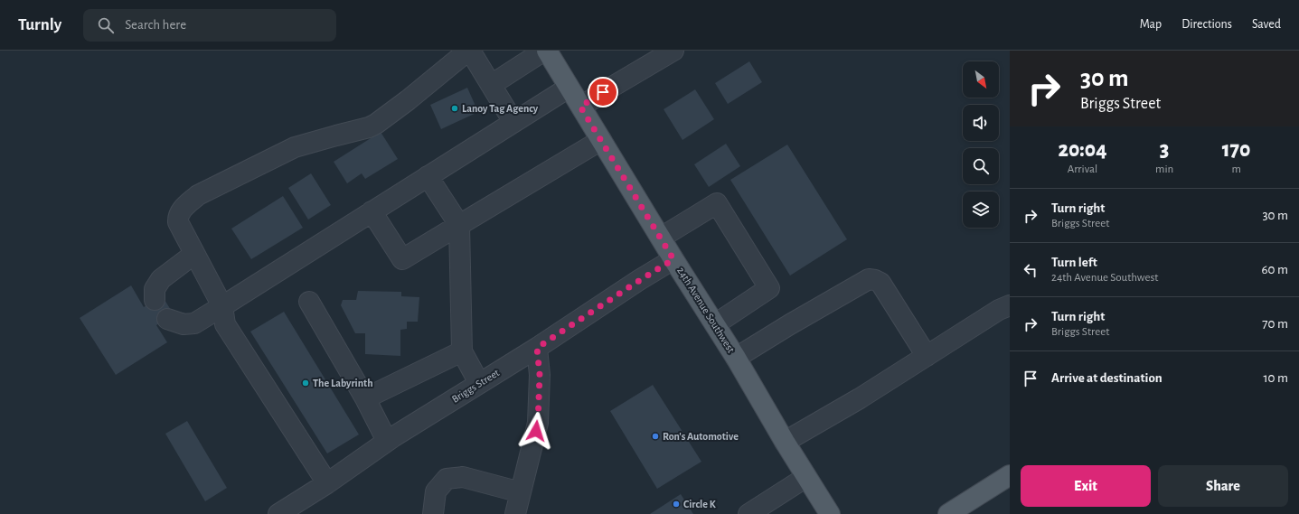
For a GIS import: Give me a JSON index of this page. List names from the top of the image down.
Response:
{
  "streets": {
    "main road": ["24th Avenue Southwest"],
    "street": ["Briggs Street"]
  },
  "crossings": [
    ["24th Avenue Southwest", "Briggs Street"]
  ],
  "places": [
    "Lanoy Tag Agency",
    "The Labyrinth",
    "Ron's Automotive",
    "Circle K"
  ],
  "north": "bottom right",
  "page": {
    "header": "Turnly",
    "search": "Search here",
    "nav": ["Map", "Directions", "Saved"],
    "turn": ["30 m", "Briggs Street"],
    "eta": [
      "20:04",
      "Arrival",
      "3",
      "min",
      "170",
      "m"
    ],
    "list": [
      {
        "name": "Turn right",
        "note": "Briggs Street",
        "value": "30 m"
      },
      {
        "name": "Turn left",
        "note": "24th Avenue Southwest",
        "value": "60 m"
      },
      {
        "name": "Turn right",
        "note": "Briggs Street",
        "value": "70 m"
      },
      {
        "name": "Arrive at destination",
        "value": "10 m"
      }
    ],
    "buttons": ["Exit", "Share"]
  }
}
